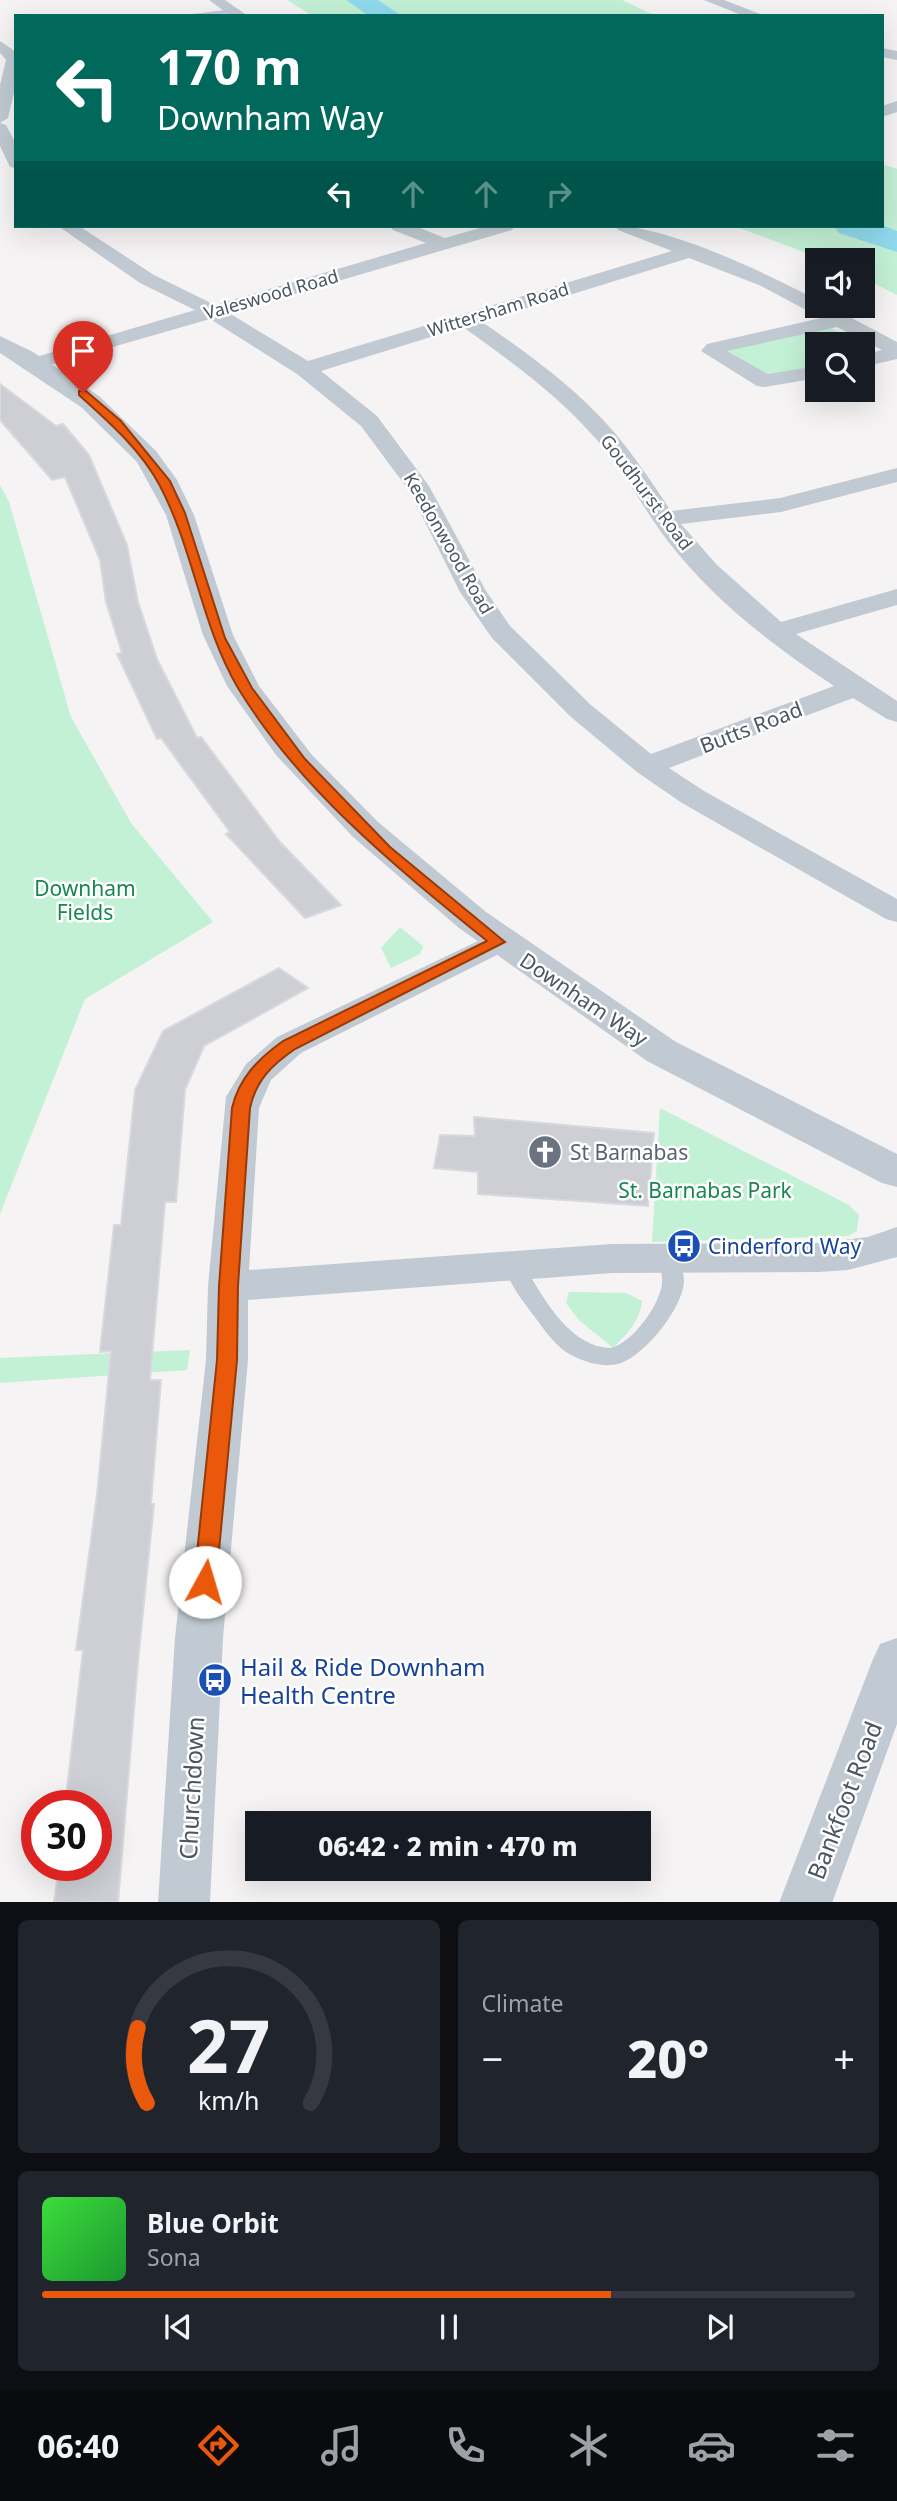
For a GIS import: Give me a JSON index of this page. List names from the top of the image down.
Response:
{
  "streets": {
    "street": [
      "Valeswood Road",
      "Wittersham Road",
      "Goudhurst Road",
      "Keedonwood Road",
      "Butts Road",
      "Downham Way",
      "Churchdown",
      "Bankfoot Road"
    ]
  },
  "crossings": [
    ["Valeswood Road", "Keedonwood Road"],
    ["Valeswood Road", "Downham Way"],
    ["Wittersham Road", "Goudhurst Road"],
    ["Wittersham Road", "Keedonwood Road"],
    ["Goudhurst Road", "Butts Road"],
    ["Keedonwood Road", "Butts Road"],
    ["Downham Way", "Churchdown"]
  ],
  "parks": ["Downham Fields", "St. Barnabas Park"],
  "places": {
    "church": ["St Barnabas"],
    "bus stop": ["Cinderford Way", "Hail & Ride Downham Health Centre"]
  },
  "page": {
    "turn": ["170 m", "Downham Way"],
    "limit": "30",
    "trip": "06:42 · 2 min · 470 m",
    "tile": "Climate",
    "heat": ["−", "20°", "+"],
    "song": ["Blue Orbit", "Sona"],
    "tabs": "06:40",
    "gauge": ["27", "km/h"]
  }
}
